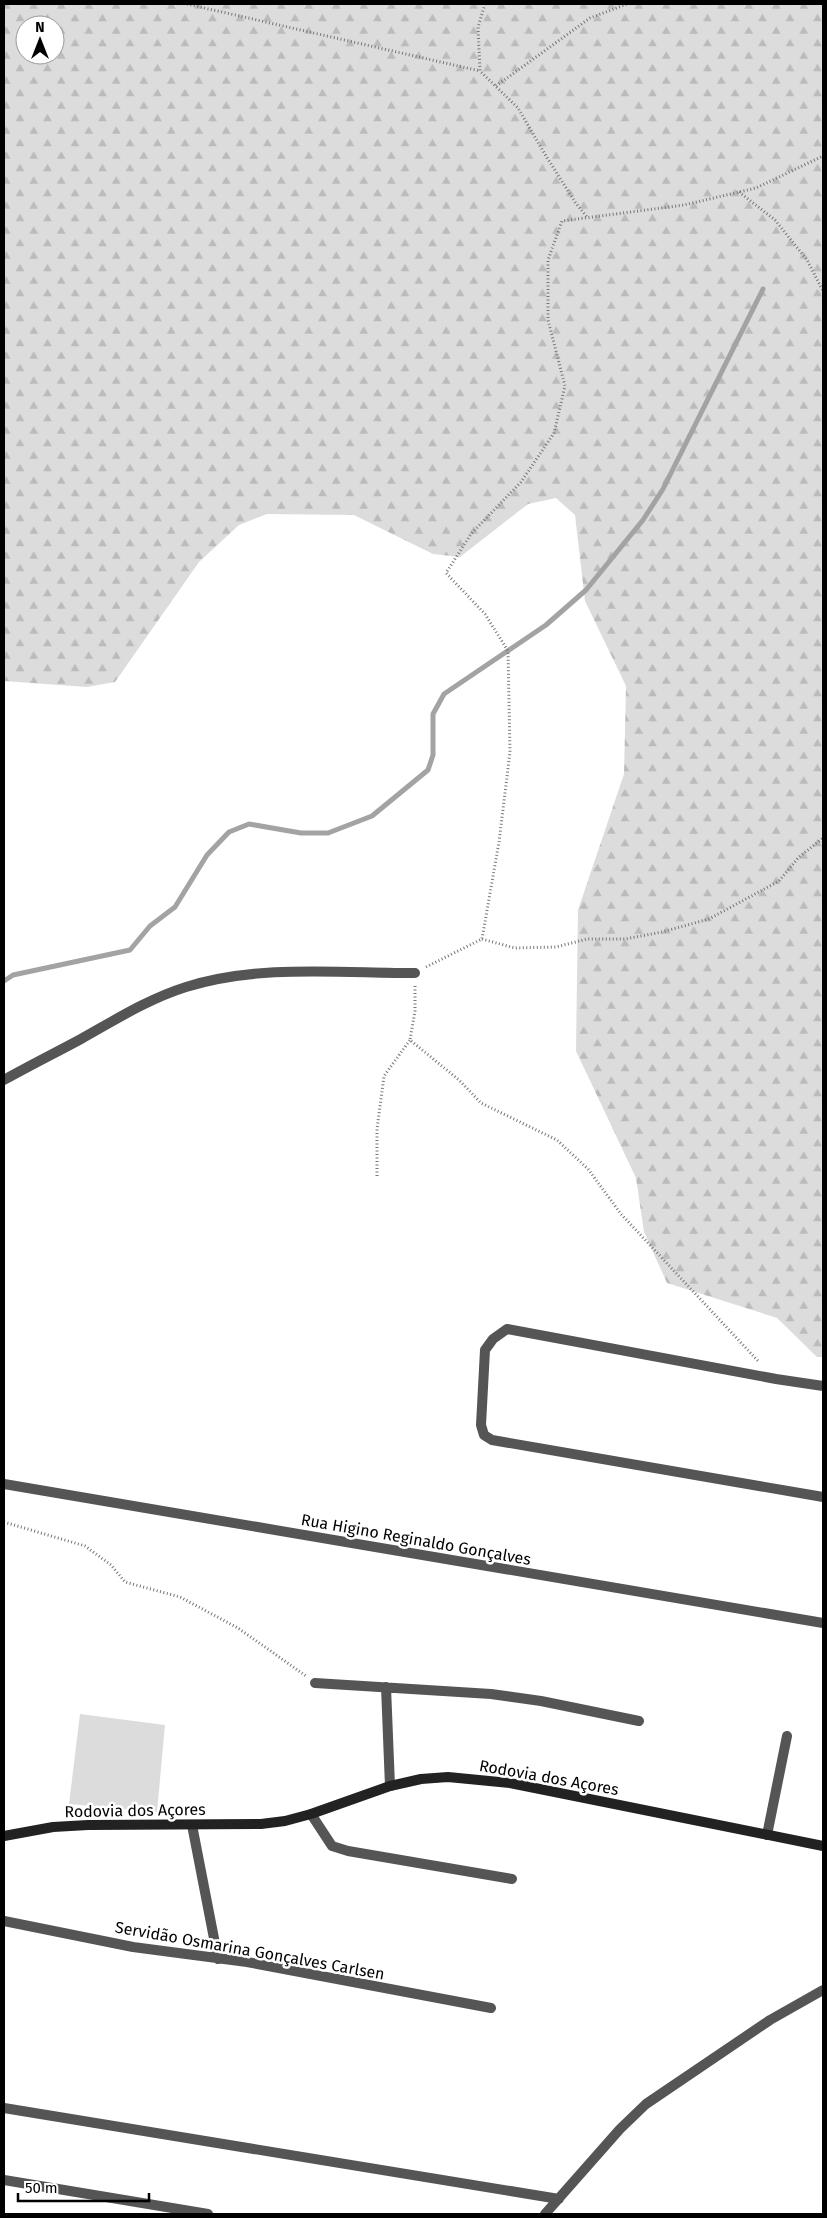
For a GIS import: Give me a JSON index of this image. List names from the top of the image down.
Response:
{
  "streets": {
    "street": ["Rua Higino Reginaldo Gonçalves", "Rodovia dos Açores", "Servidão Osmarina Gonçalves Carlsen"]
  },
  "scale_bar": "50 m",
  "north": "top"
}
